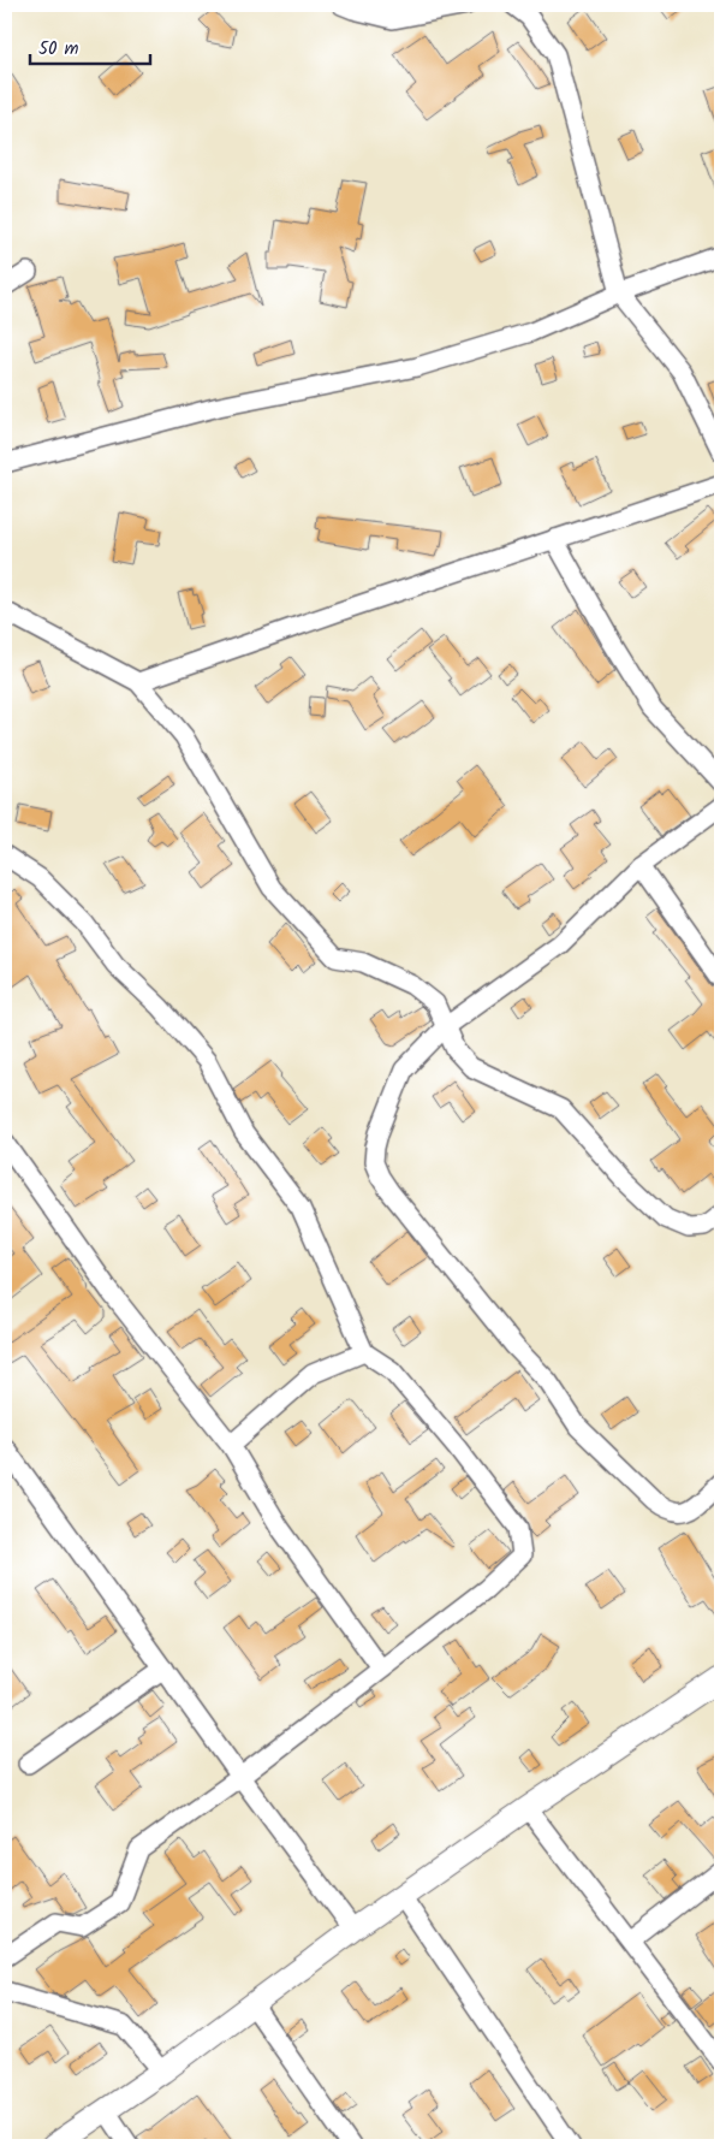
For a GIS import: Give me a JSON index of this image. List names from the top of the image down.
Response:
{
  "scale_bar": "50 m"
}
